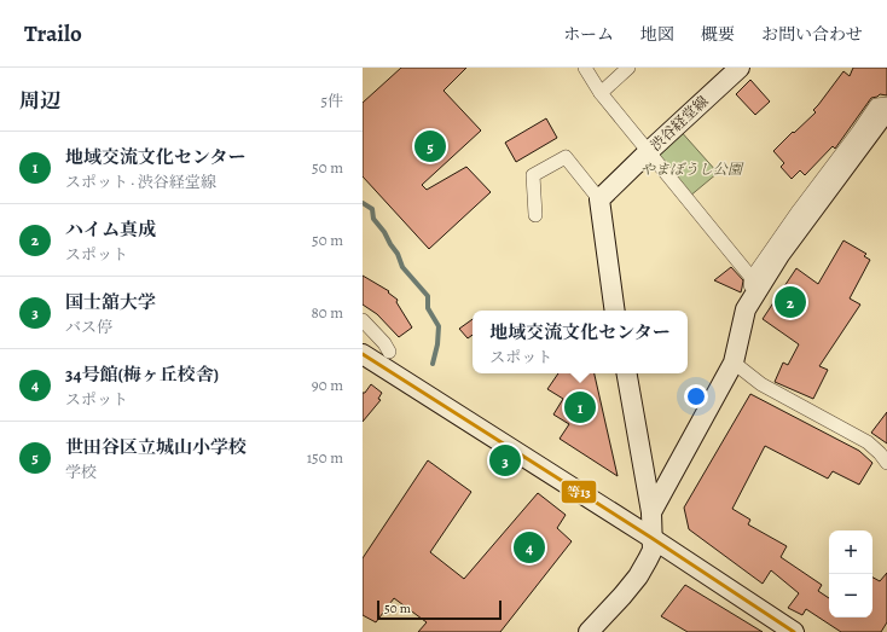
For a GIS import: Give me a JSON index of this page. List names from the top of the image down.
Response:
{
  "streets": {
    "main road": ["渋谷経堂線"]
  },
  "parks": ["やまぼうし公園"],
  "lines": ["transit line 等13"],
  "scale_bar": "50 m",
  "page": {
    "header": "Trailo",
    "nav": [
      "ホーム",
      "地図",
      "概要",
      "お問い合わせ"
    ],
    "heading": ["周辺", "5件"],
    "pins": [
      "5",
      "2",
      "1",
      "3",
      "4"
    ],
    "list": [
      {
        "mark": "1",
        "name": "地域交流文化センター",
        "note": "スポット · 渋谷経堂線",
        "value": "50 m"
      },
      {
        "mark": "2",
        "name": "ハイム真成",
        "note": "スポット",
        "value": "50 m"
      },
      {
        "mark": "3",
        "name": "国士舘大学",
        "note": "バス停",
        "value": "80 m"
      },
      {
        "mark": "4",
        "name": "34号館(梅ヶ丘校舎)",
        "note": "スポット",
        "value": "90 m"
      },
      {
        "mark": "5",
        "name": "世田谷区立城山小学校",
        "note": "学校",
        "value": "150 m"
      }
    ],
    "popup": ["地域交流文化センター", "スポット"],
    "map_buttons": ["+", "−"],
    "scale": "50 m"
  }
}
